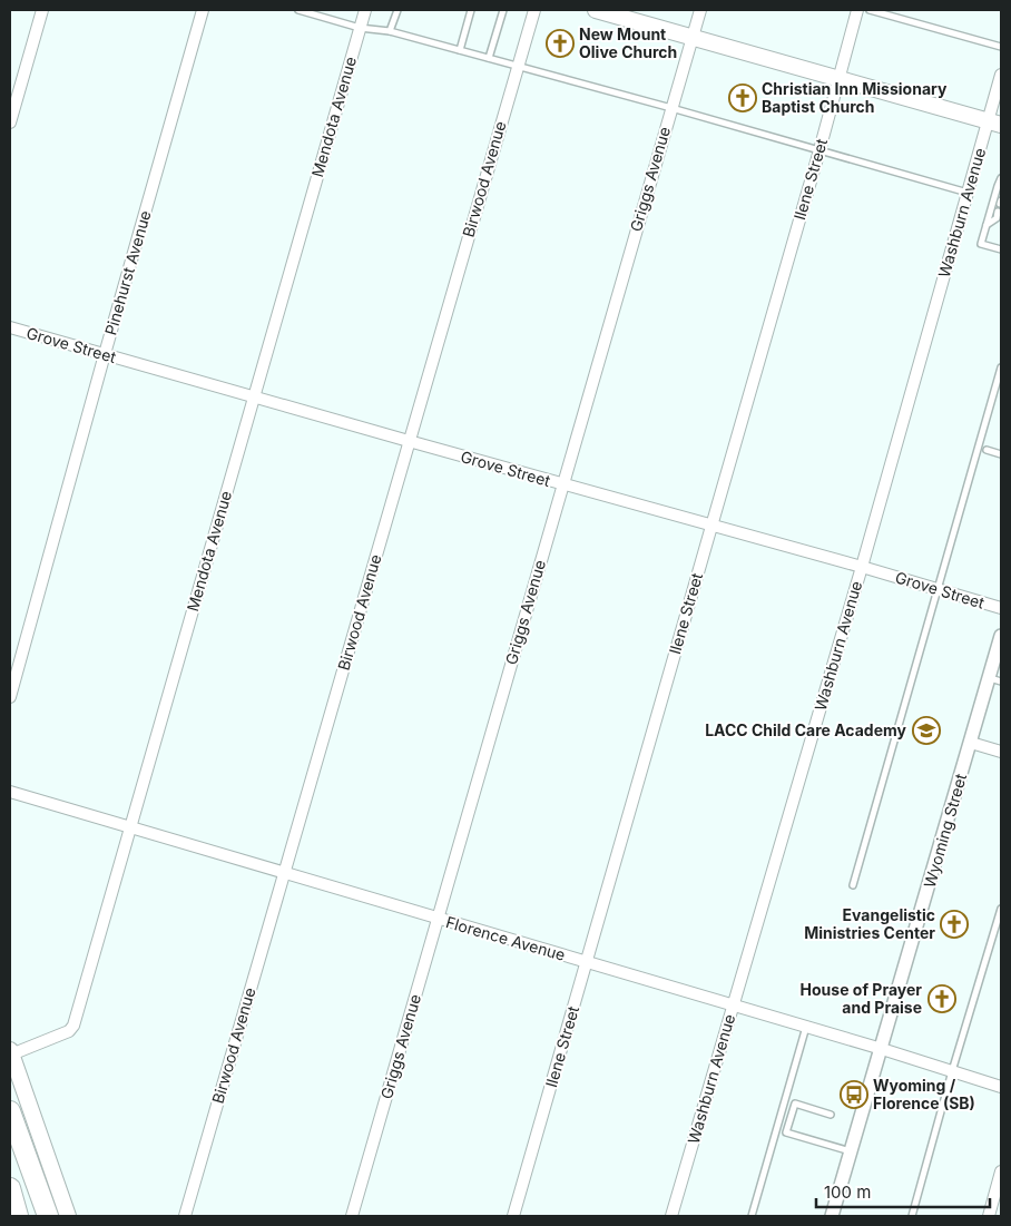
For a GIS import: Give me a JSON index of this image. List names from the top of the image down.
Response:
{
  "streets": {
    "street": [
      "Mendota Avenue",
      "Birwood Avenue",
      "Griggs Avenue",
      "Ilene Street",
      "Washburn Avenue",
      "Pinehurst Avenue",
      "Grove Street",
      "Wyoming Street",
      "Florence Avenue"
    ]
  },
  "crossings": [
    ["Mendota Avenue", "Grove Street"],
    ["Mendota Avenue", "Florence Avenue"],
    ["Birwood Avenue", "Grove Street"],
    ["Birwood Avenue", "Florence Avenue"],
    ["Griggs Avenue", "Grove Street"],
    ["Griggs Avenue", "Florence Avenue"],
    ["Ilene Street", "Grove Street"],
    ["Ilene Street", "Florence Avenue"],
    ["Washburn Avenue", "Grove Street"],
    ["Washburn Avenue", "Florence Avenue"],
    ["Pinehurst Avenue", "Grove Street"],
    ["Wyoming Street", "Florence Avenue"]
  ],
  "places": {
    "church": [
      "New Mount Olive Church",
      "Christian Inn Missionary Baptist Church",
      "Evangelistic Ministries Center",
      "House of Prayer and Praise"
    ],
    "school or university": ["LACC Child Care Academy"],
    "bus stop": ["Wyoming / Florence (SB)"]
  },
  "scale_bar": "100 m"
}
